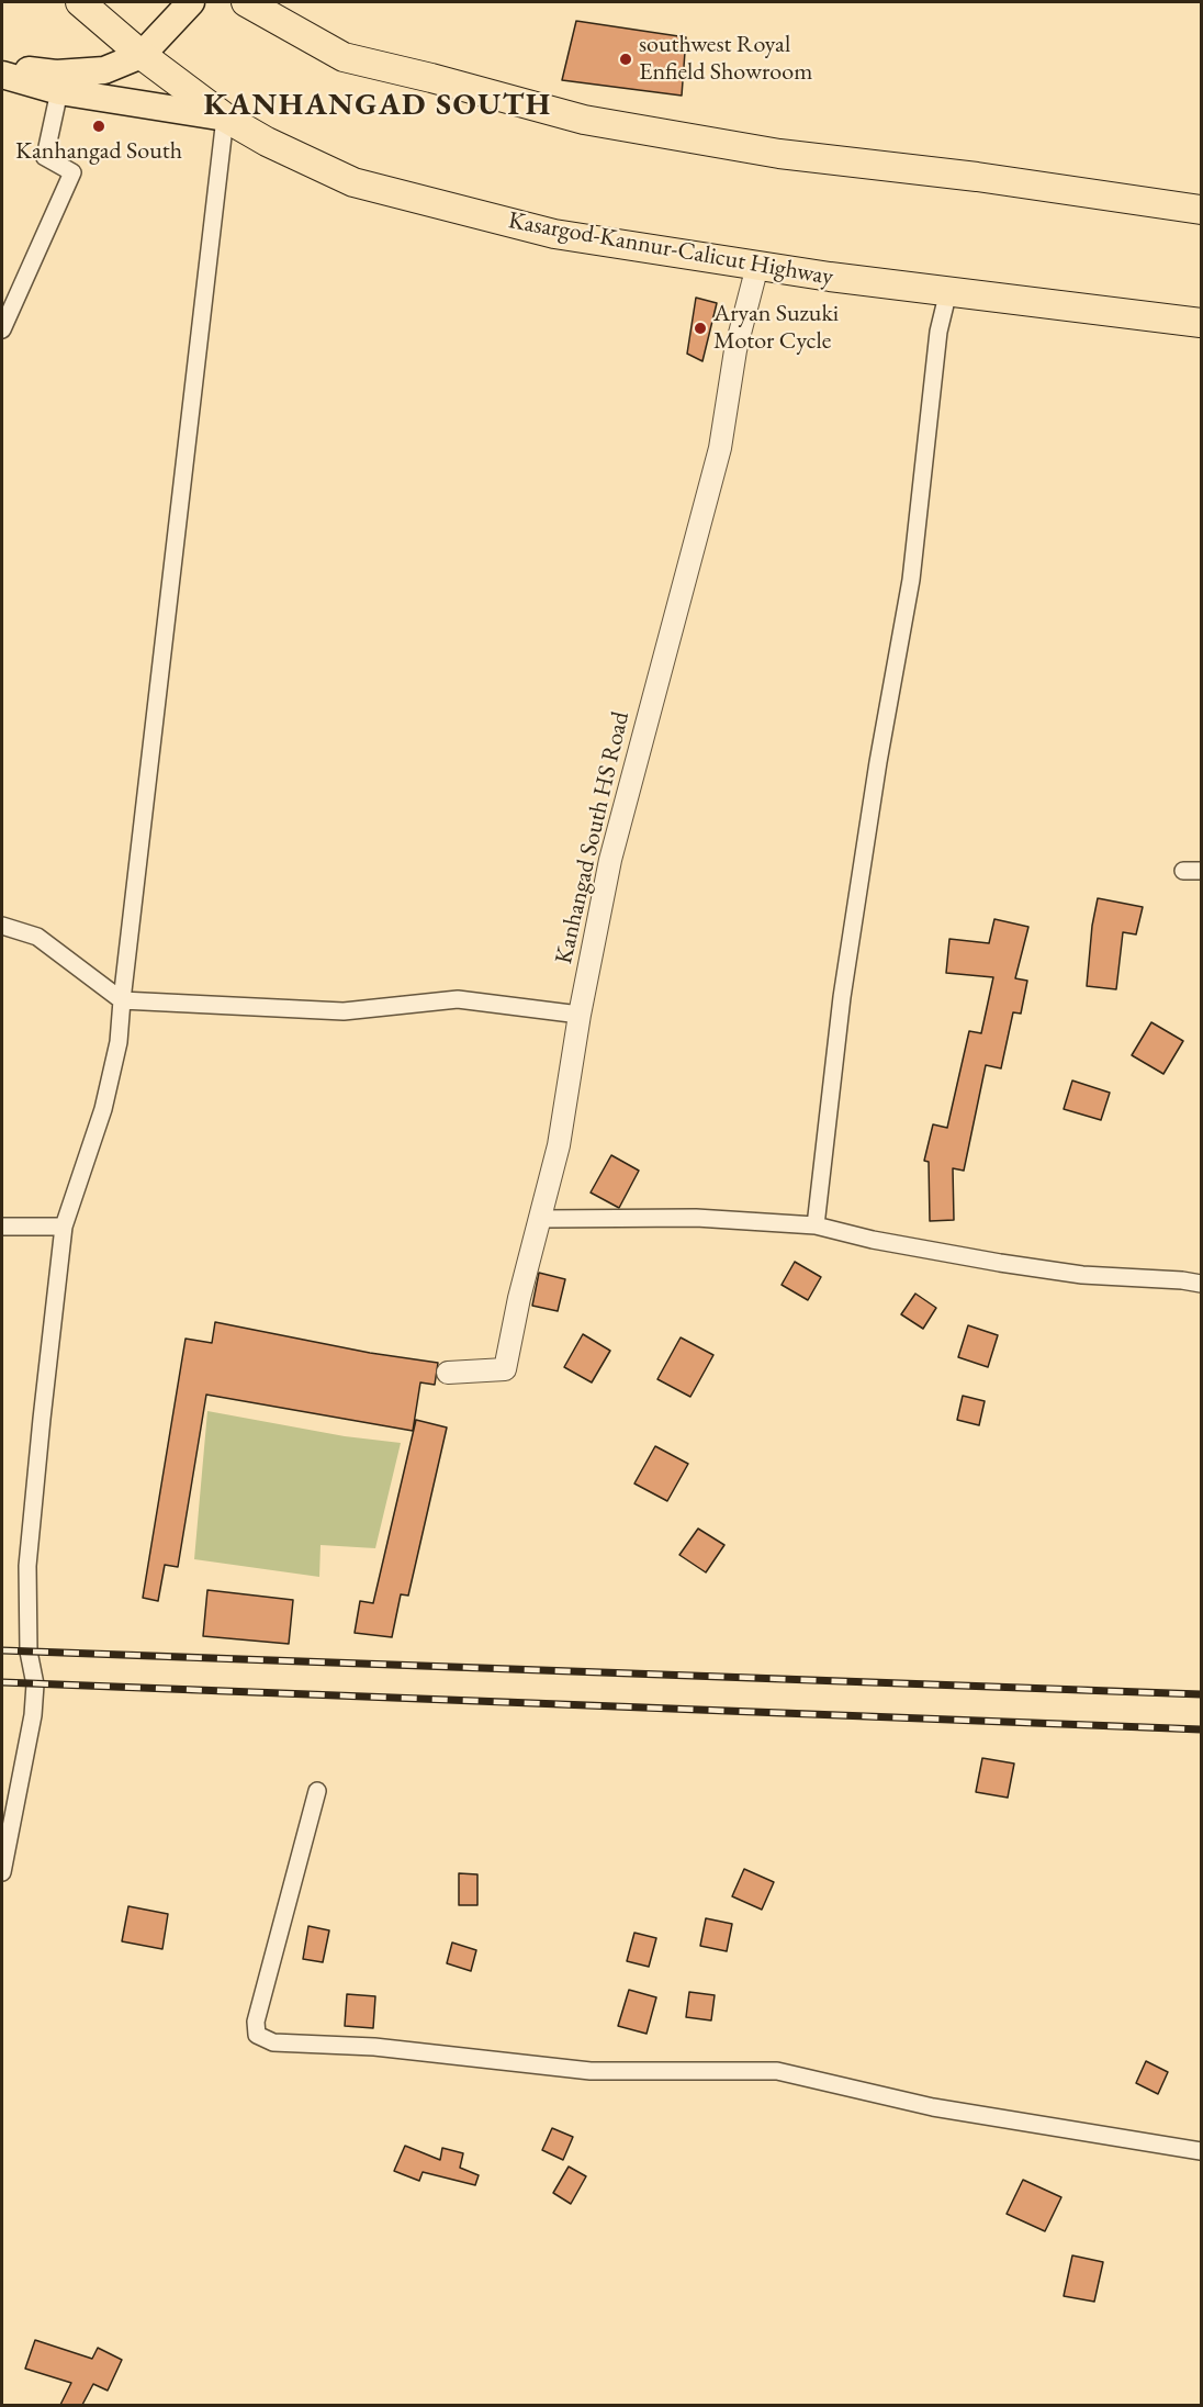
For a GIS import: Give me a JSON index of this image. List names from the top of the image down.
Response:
{
  "streets": {
    "highway": ["Kasargod-Kannur-Calicut Highway"],
    "street": ["Kanhangad South HS Road"]
  },
  "crossings": [
    ["Kasargod-Kannur-Calicut Highway", "Kanhangad South HS Road"]
  ],
  "districts": ["KANHANGAD SOUTH"],
  "places": ["southwest Royal Enfield Showroom", "Kanhangad South", "Aryan Suzuki Motor Cycle"]
}
